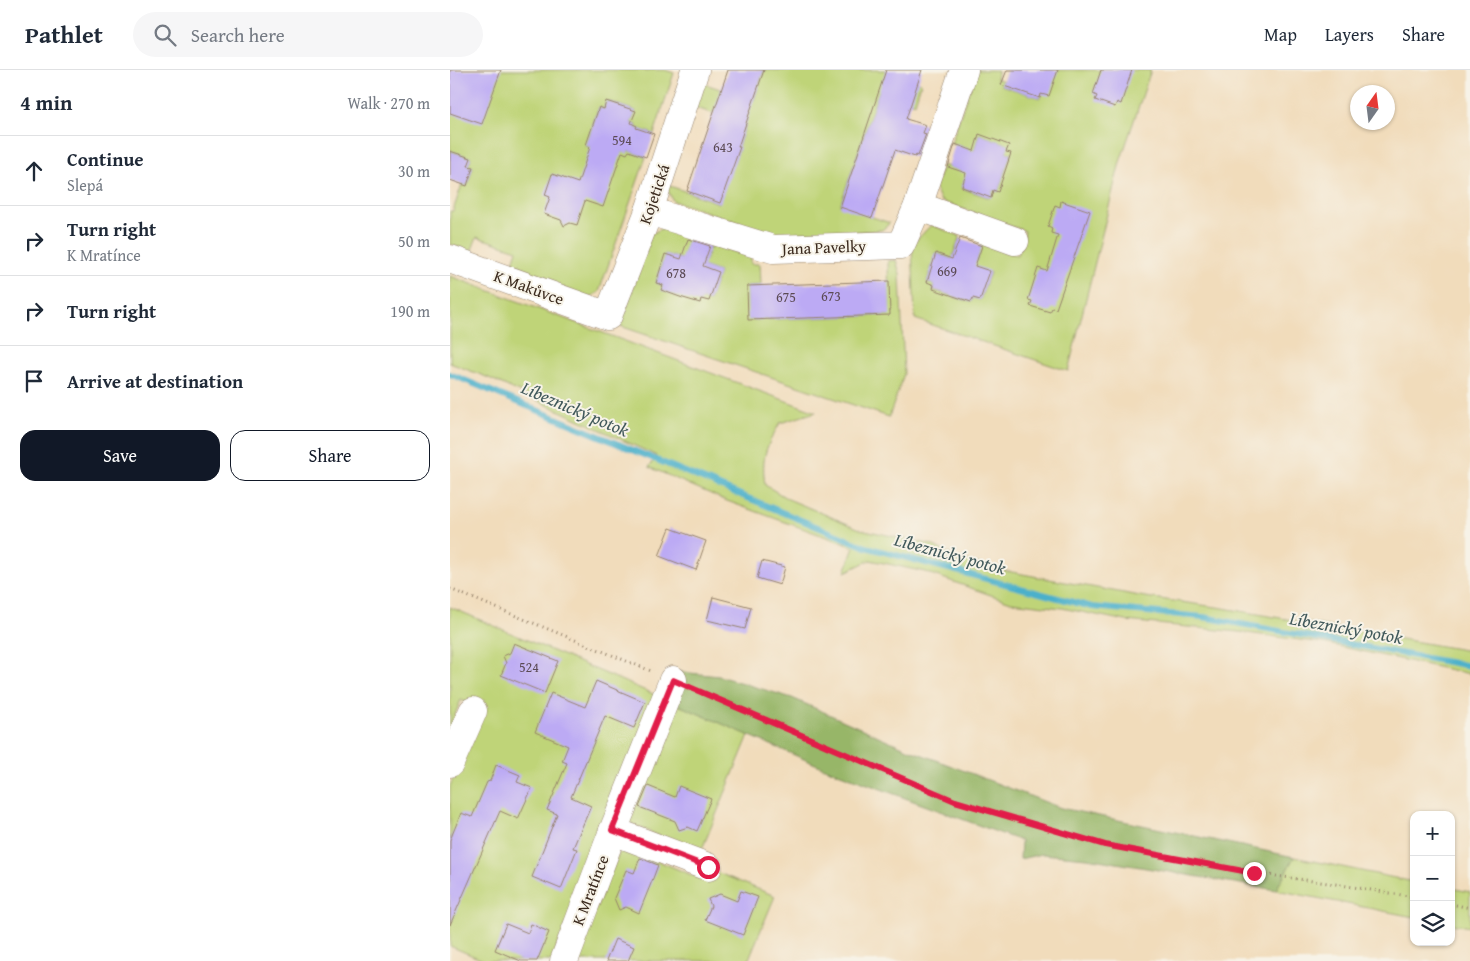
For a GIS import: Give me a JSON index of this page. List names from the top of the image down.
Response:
{
  "streets": {
    "street": [
      "Kojetická",
      "Jana Pavelky",
      "K Makůvce",
      "K Mratínce"
    ]
  },
  "crossings": [
    ["Kojetická", "Jana Pavelky"],
    ["Kojetická", "K Makůvce"]
  ],
  "water": ["Líbeznický potok"],
  "house_numbers": [
    "594",
    "643",
    "669",
    "678",
    "673",
    "675",
    "524"
  ],
  "north": "top",
  "page": {
    "header": "Pathlet",
    "search": "Search here",
    "nav": ["Map", "Layers", "Share"],
    "heading": ["4 min", "Walk · 270 m"],
    "list": [
      ["Continue", "Slepá", "30 m"],
      ["Turn right", "K Mratínce", "50 m"],
      ["Turn right", "190 m"],
      "Arrive at destination"
    ],
    "buttons": ["Save", "Share"],
    "map_buttons": ["+", "−"]
  }
}
